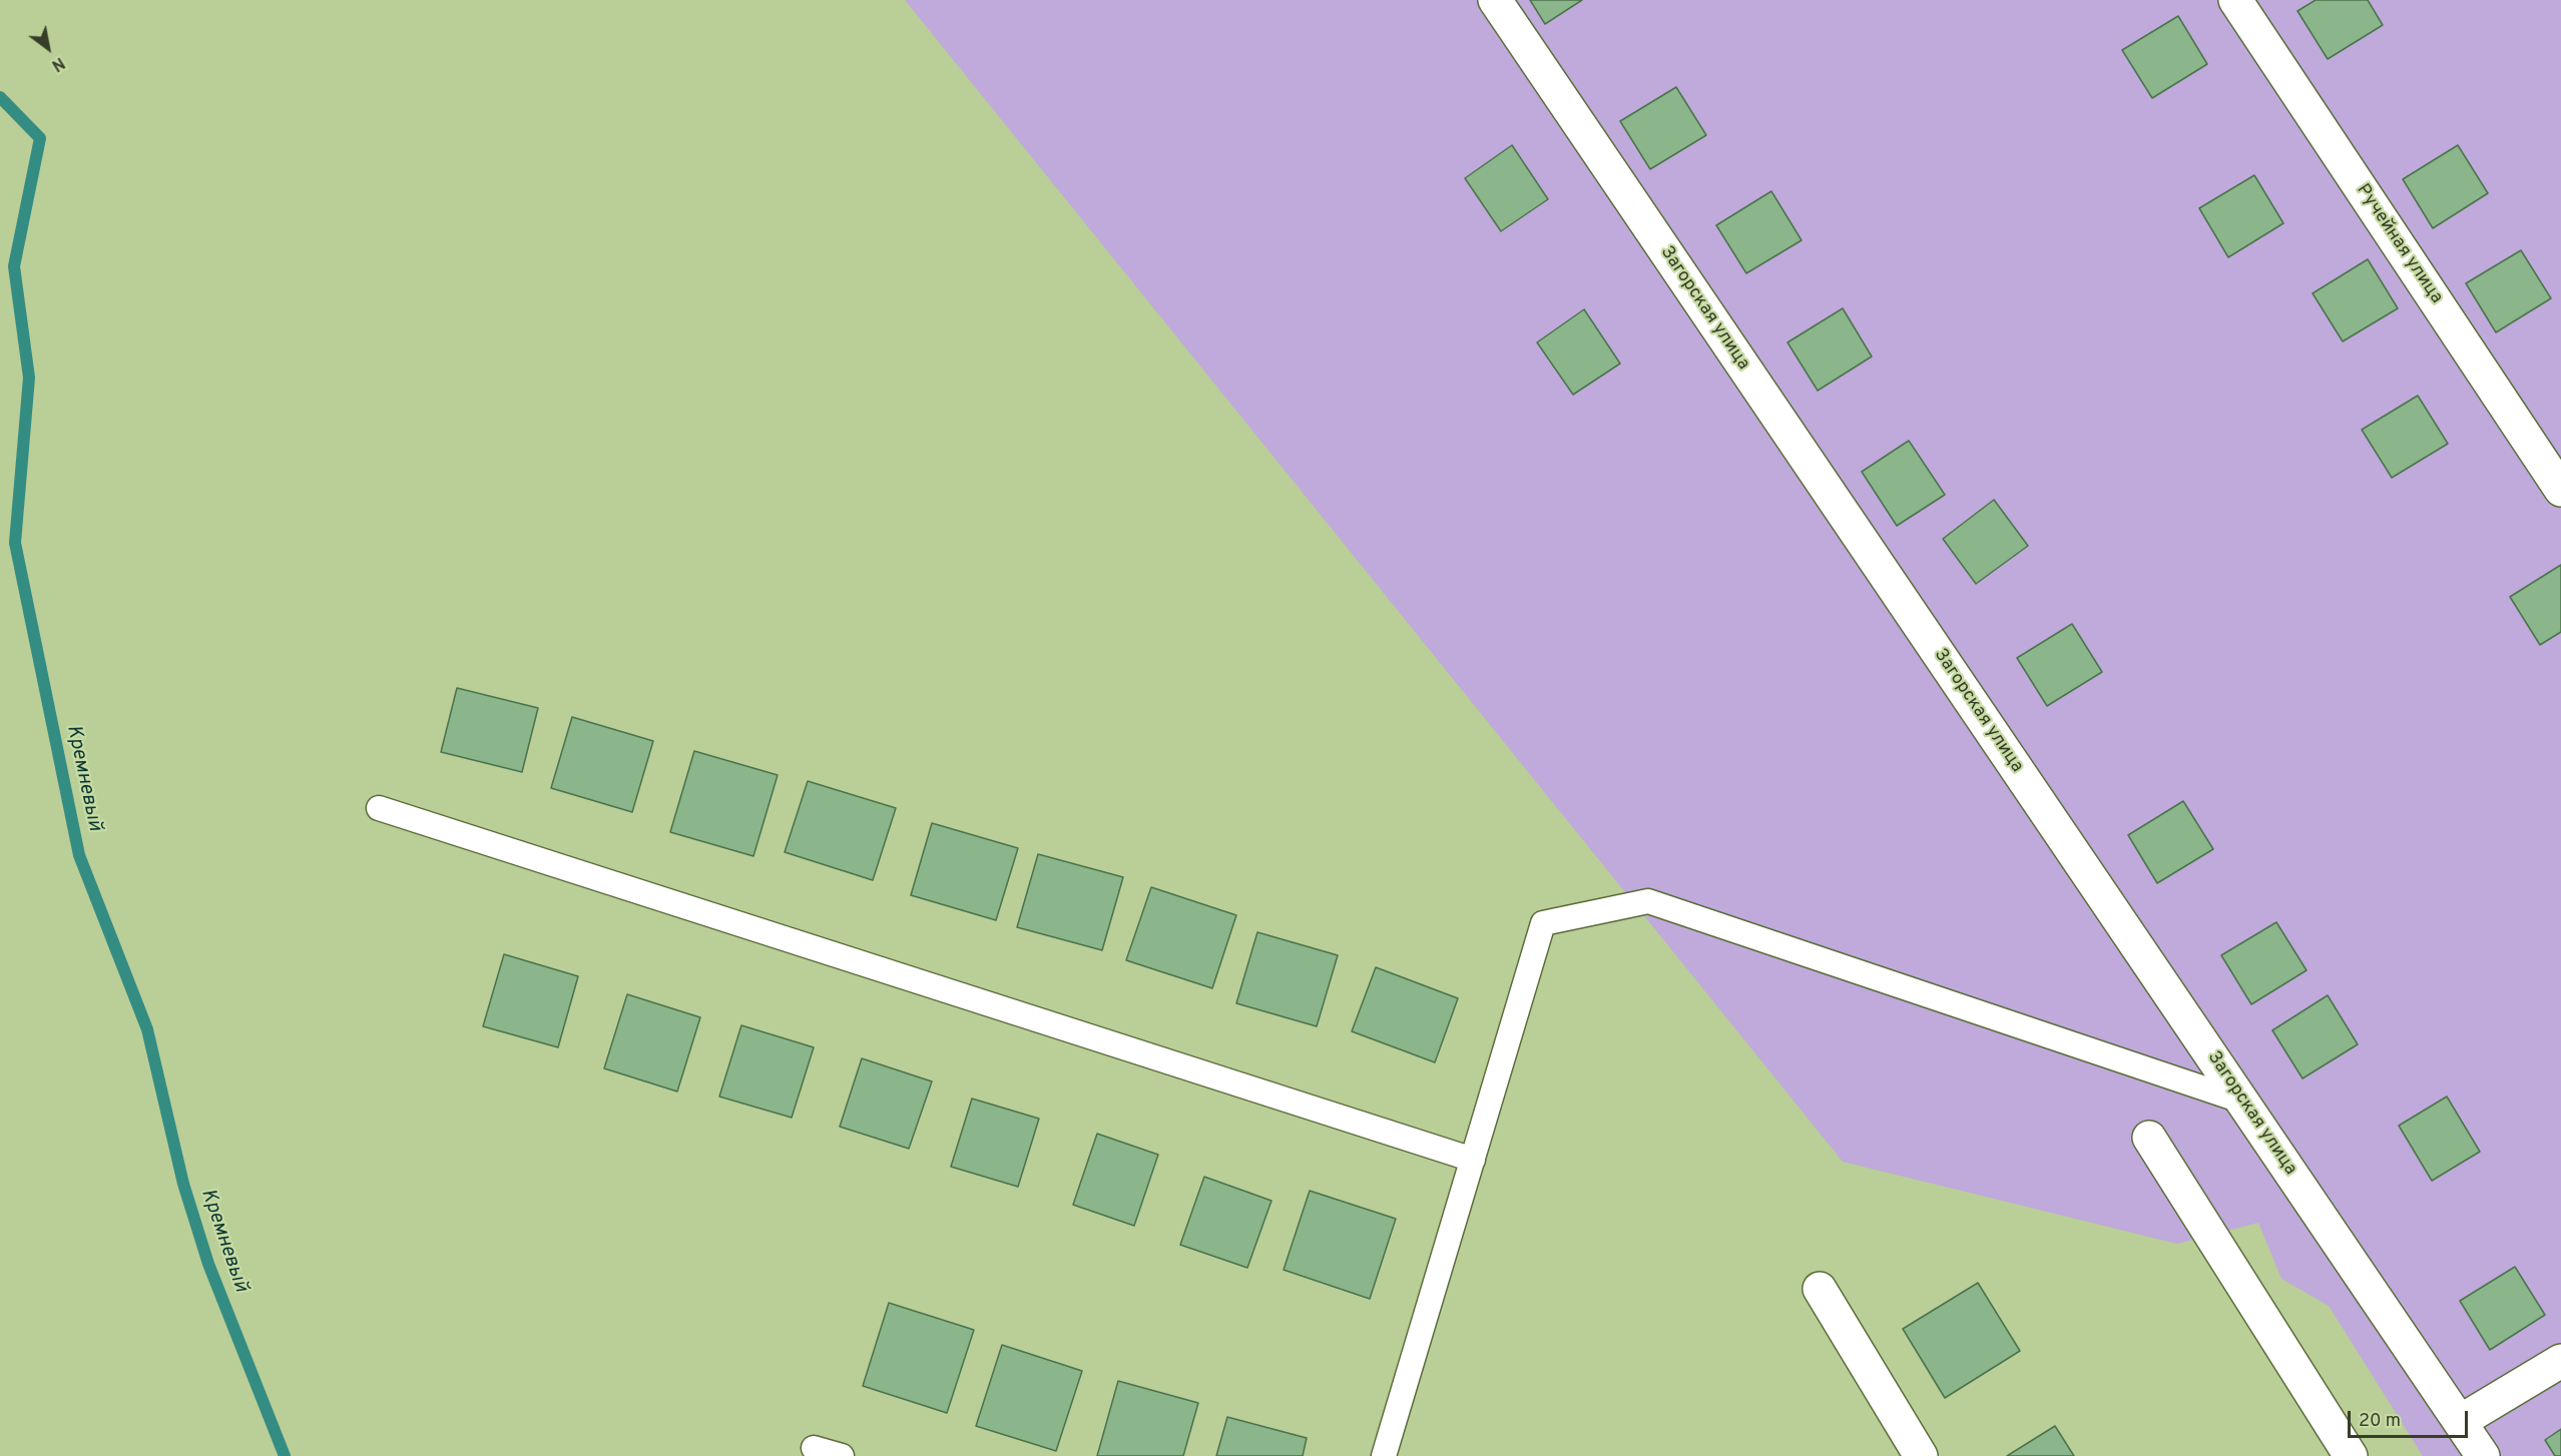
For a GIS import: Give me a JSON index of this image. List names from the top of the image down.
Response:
{
  "streets": {
    "street": ["Ручейная улица", "Загорская улица"]
  },
  "water": ["Кремневый"],
  "scale_bar": "20 m",
  "north": "bottom right"
}
